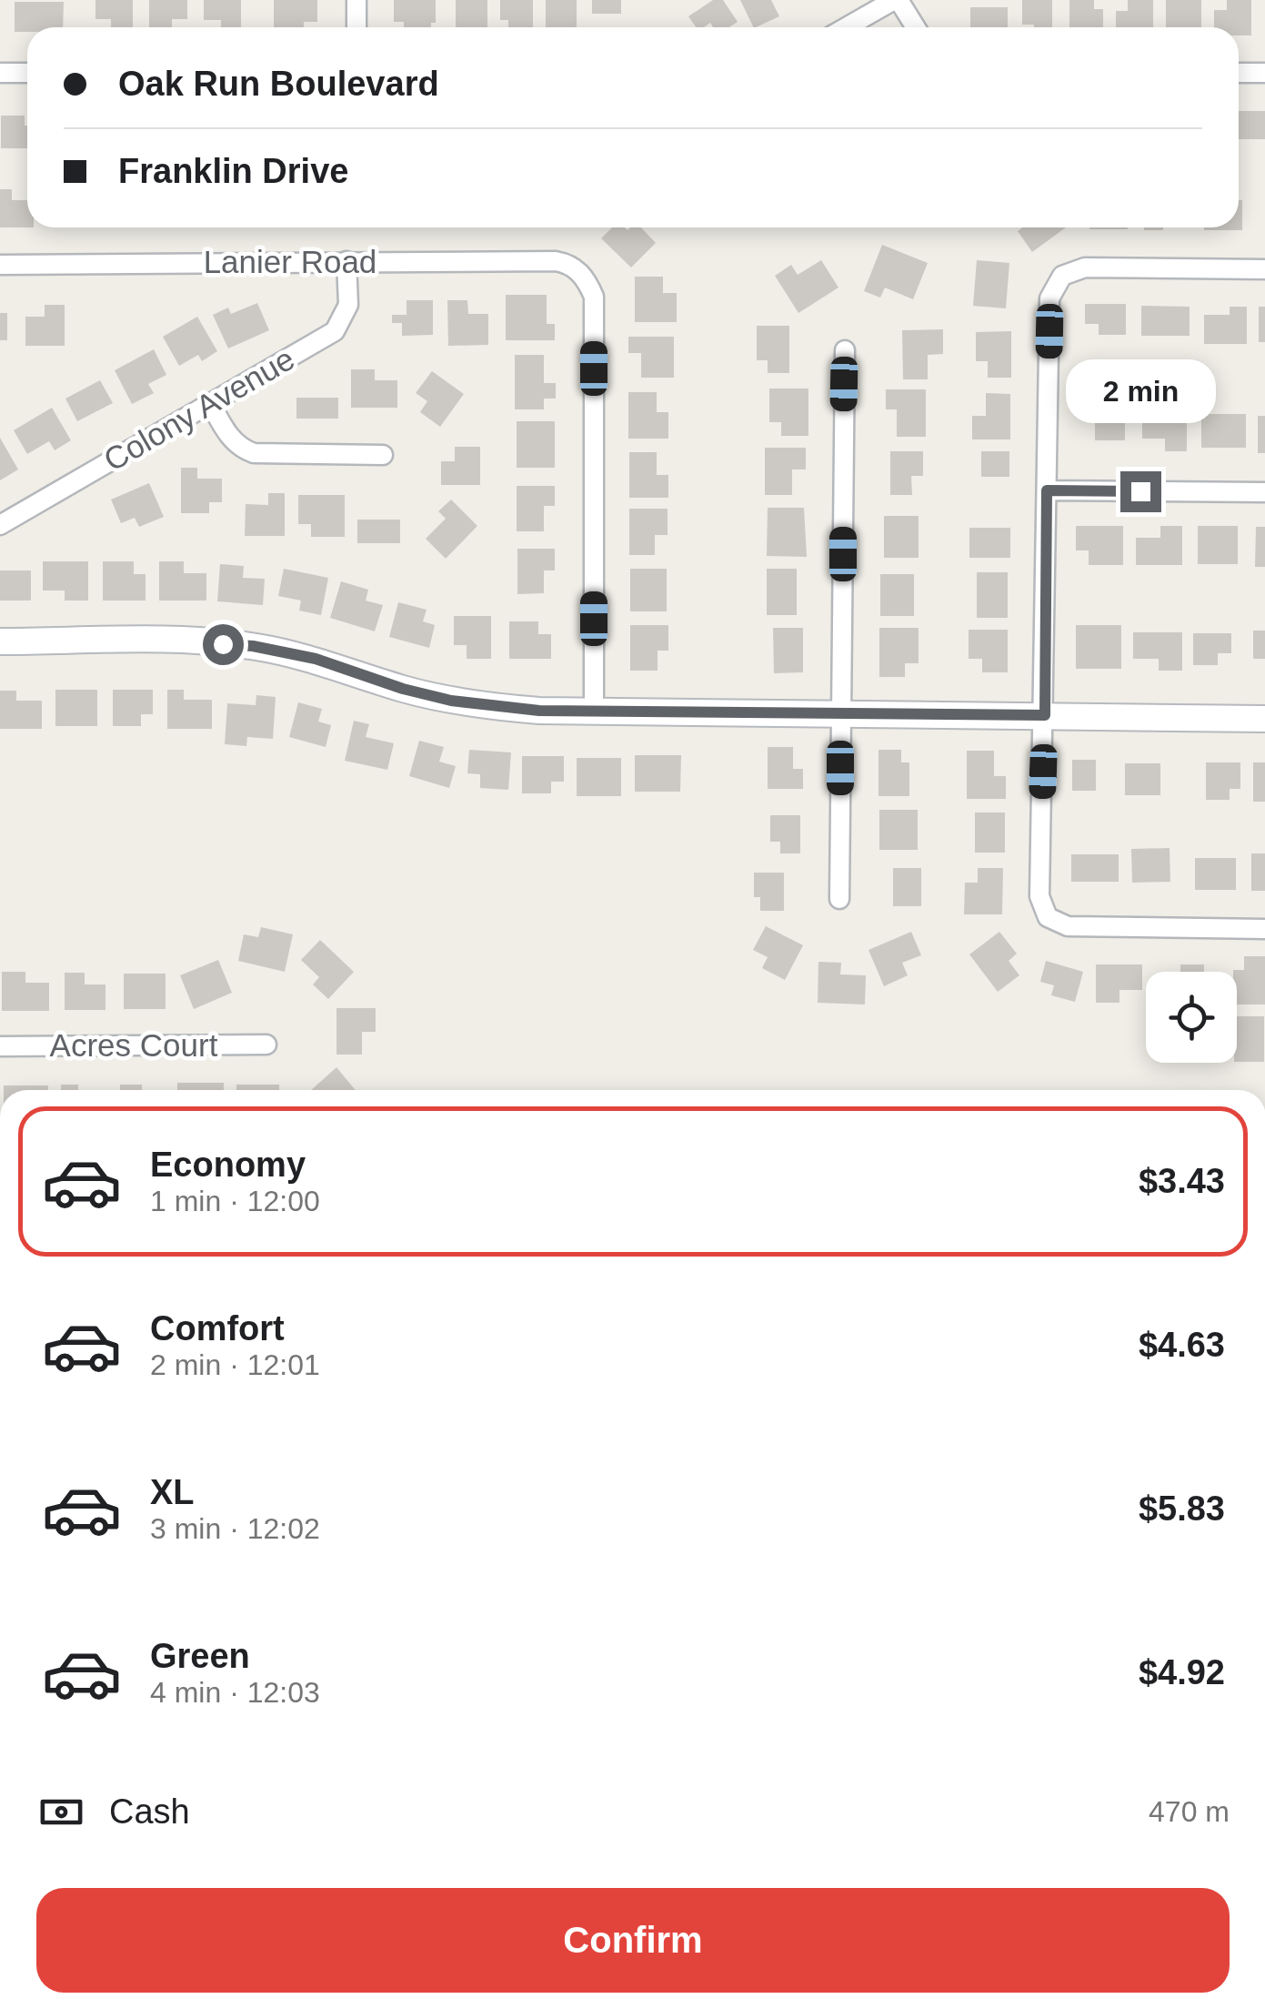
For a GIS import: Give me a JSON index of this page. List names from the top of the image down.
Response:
{
  "streets": {
    "street": ["Lanier Road", "Colony Avenue", "Acres Court"]
  },
  "crossings": [
    ["Lanier Road", "Colony Avenue"]
  ],
  "page": {
    "banner": ["Oak Run Boulevard", "Franklin Drive"],
    "bubble": "2 min",
    "list": [
      {
        "name": "Economy",
        "note": "1 min · 12:00",
        "value": "$3.43"
      },
      {
        "name": "Comfort",
        "note": "2 min · 12:01",
        "value": "$4.63"
      },
      {
        "name": "XL",
        "note": "3 min · 12:02",
        "value": "$5.83"
      },
      {
        "name": "Green",
        "note": "4 min · 12:03",
        "value": "$4.92"
      }
    ],
    "pay": ["Cash", "470 m"],
    "buttons": "Confirm"
  }
}
